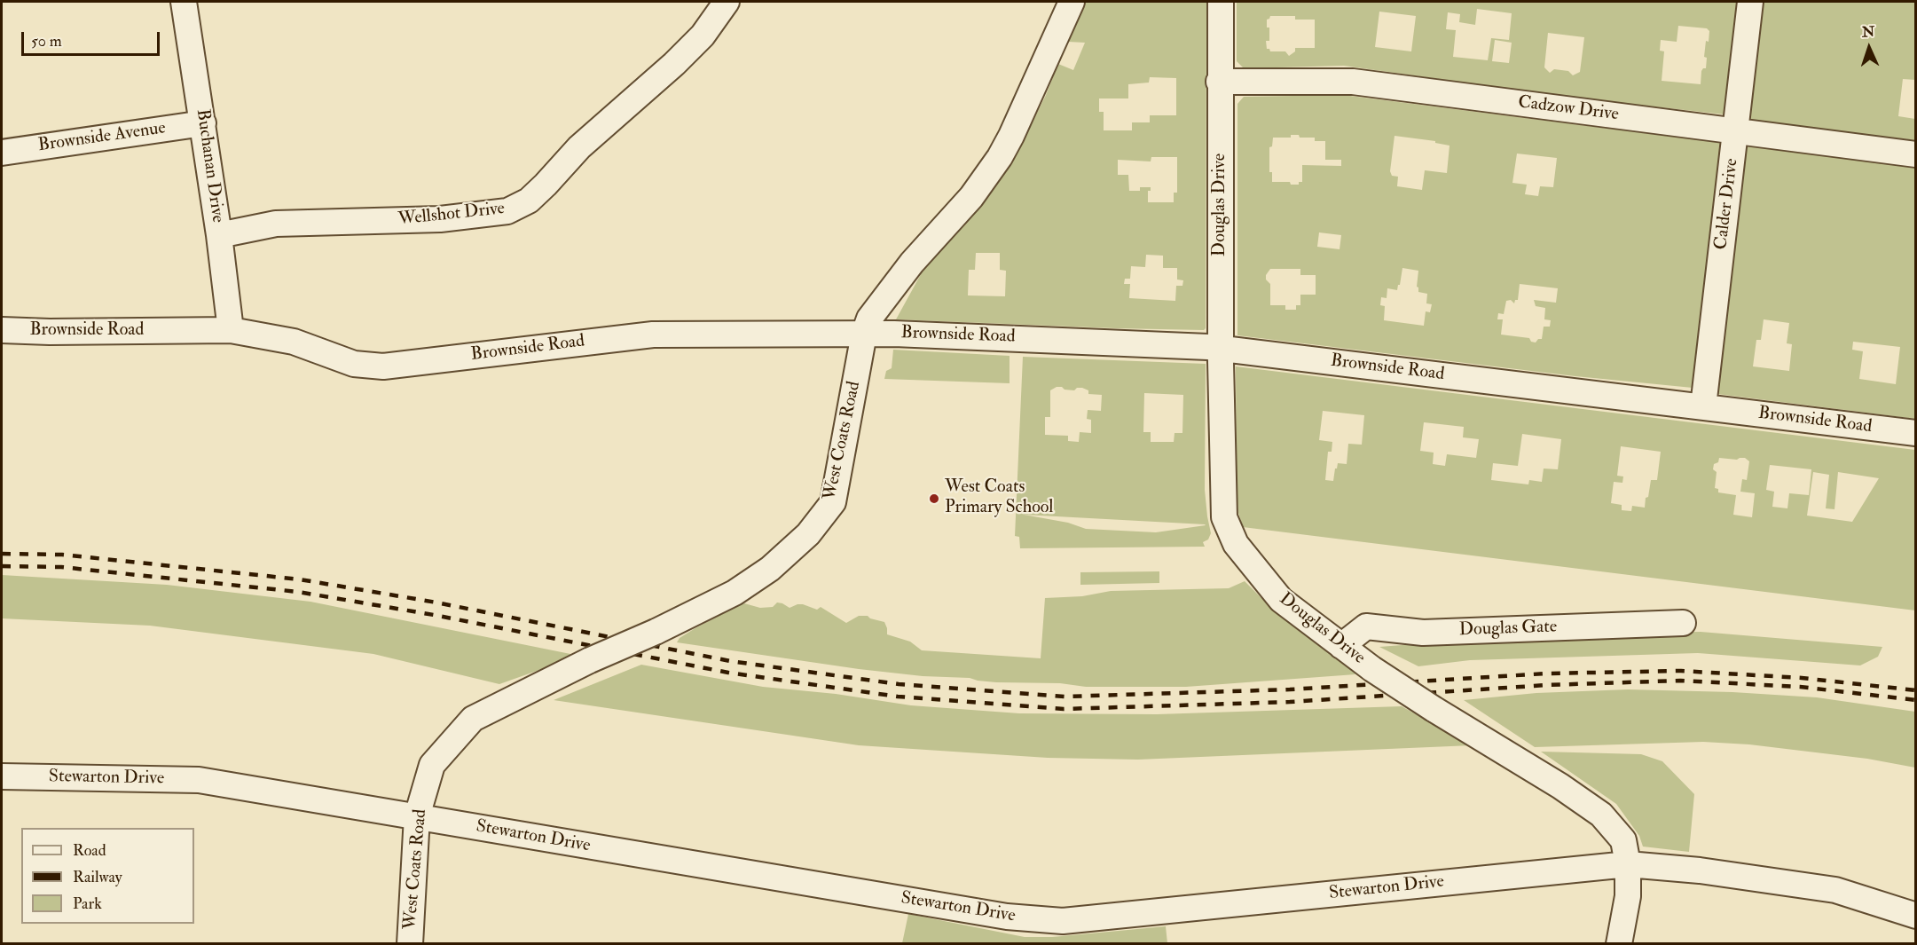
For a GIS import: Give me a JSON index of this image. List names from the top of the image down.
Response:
{
  "streets": {
    "street": [
      "Cadzow Drive",
      "Brownside Avenue",
      "Buchanan Drive",
      "Calder Drive",
      "Douglas Drive",
      "Wellshot Drive",
      "Brownside Road",
      "West Coats Road",
      "Douglas Gate",
      "Stewarton Drive"
    ]
  },
  "crossings": [
    ["Cadzow Drive", "Calder Drive"],
    ["Cadzow Drive", "Douglas Drive"],
    ["Brownside Avenue", "Buchanan Drive"],
    ["Buchanan Drive", "Wellshot Drive"],
    ["Buchanan Drive", "Brownside Road"],
    ["Calder Drive", "Brownside Road"],
    ["Douglas Drive", "Brownside Road"],
    ["Douglas Drive", "Douglas Gate"],
    ["Douglas Drive", "Stewarton Drive"],
    ["Brownside Road", "West Coats Road"],
    ["West Coats Road", "Stewarton Drive"]
  ],
  "places": ["West Coats Primary School"],
  "legend": ["Road", "Railway", "Park"],
  "scale_bar": "50 m",
  "north": "top"
}
